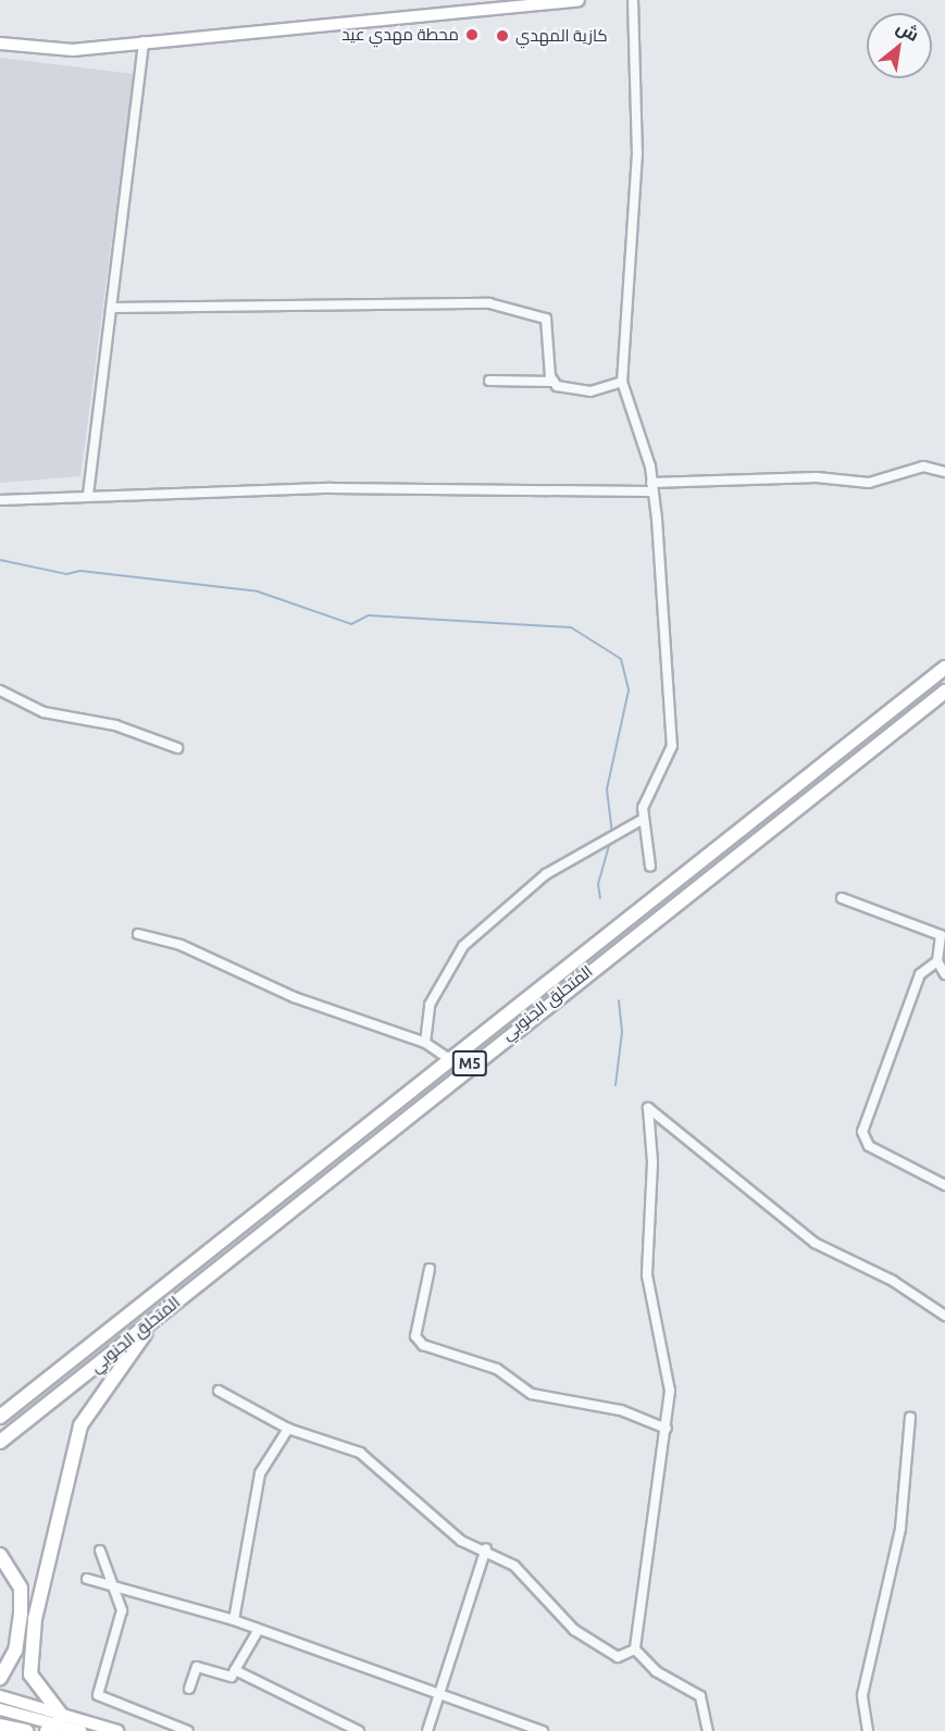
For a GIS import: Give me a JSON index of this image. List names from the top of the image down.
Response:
{
  "streets": {
    "highway": ["المتحلق الجنوبي", "M5"]
  },
  "places": ["محطة مهدي عيد", "كازية المهدي"],
  "north": "top right"
}
